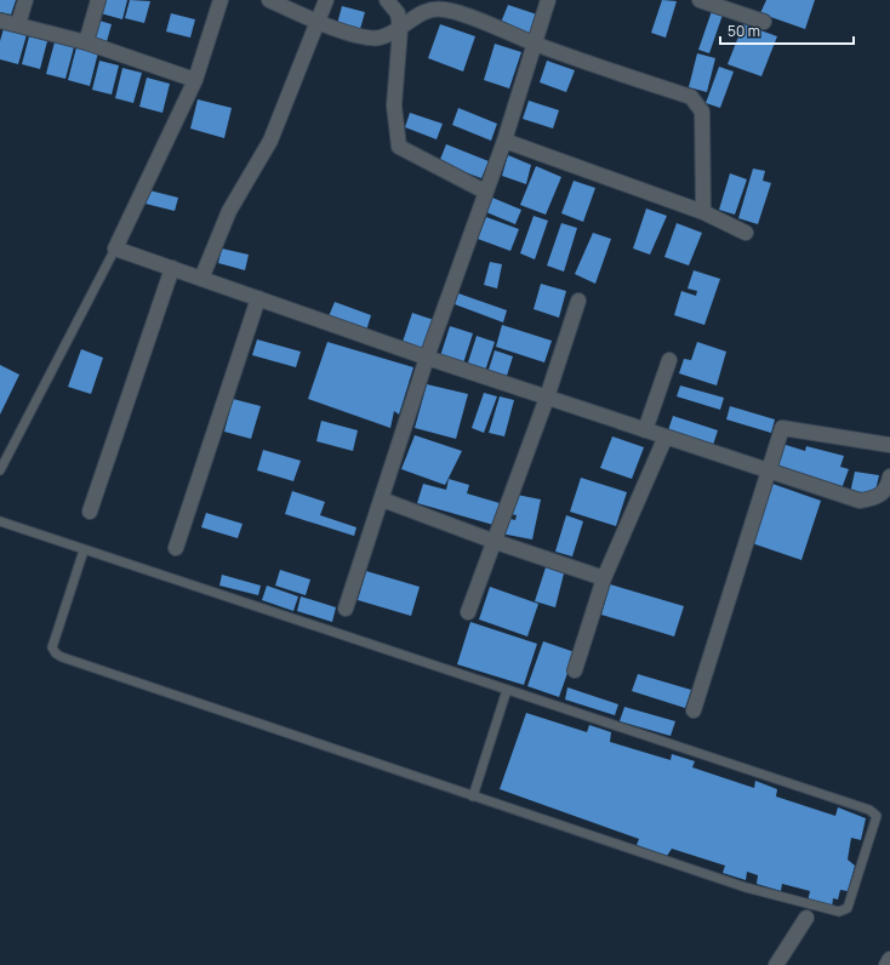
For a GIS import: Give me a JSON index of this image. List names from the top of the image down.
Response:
{
  "scale_bar": "50 m"
}
